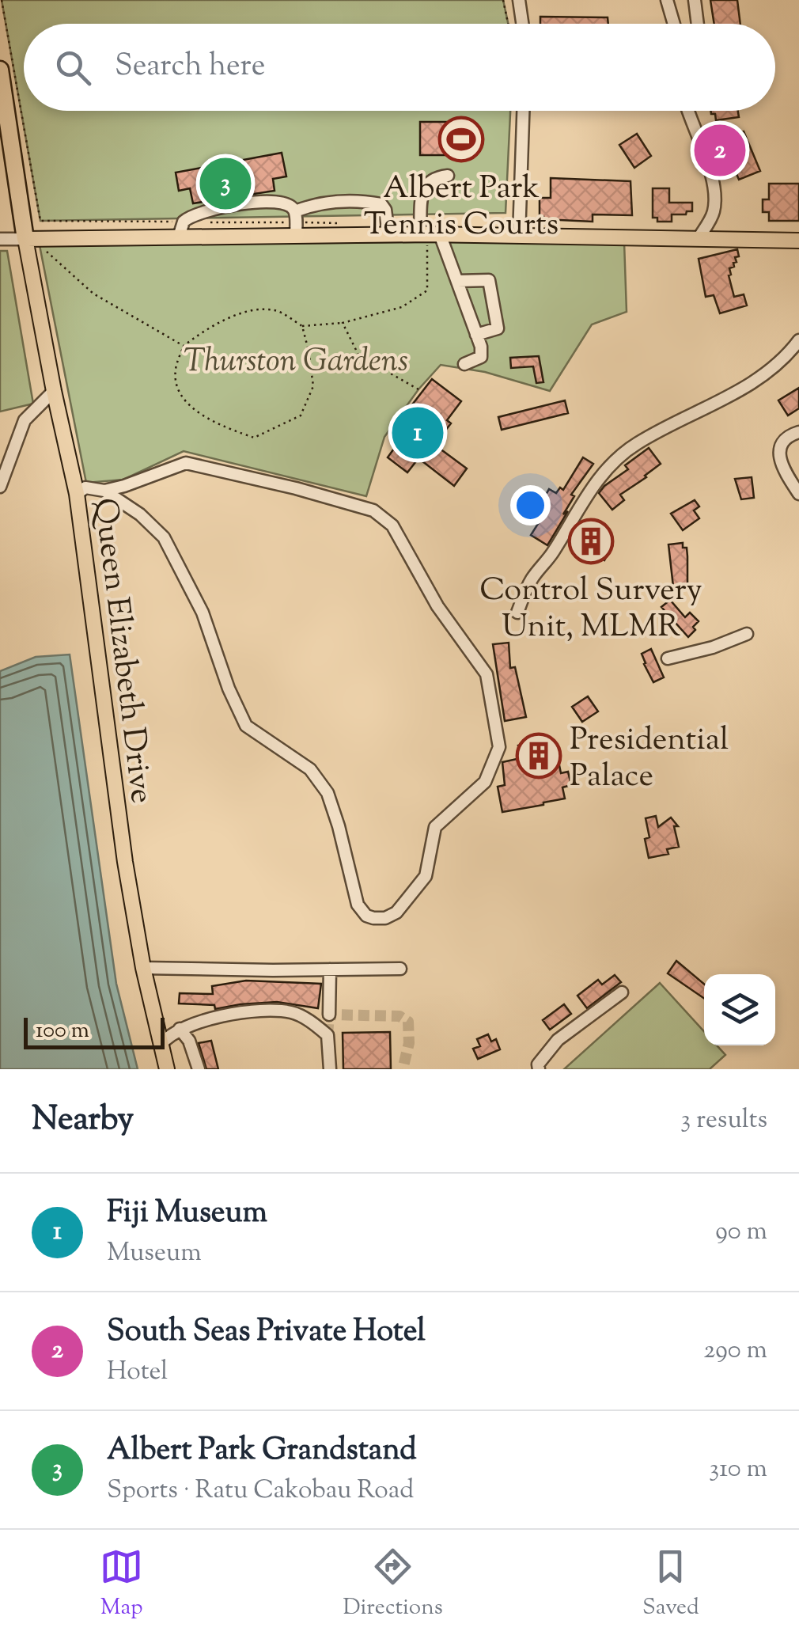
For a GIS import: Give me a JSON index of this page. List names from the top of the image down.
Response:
{
  "streets": {
    "main road": ["Queen Elizabeth Drive"]
  },
  "parks": ["Thurston Gardens"],
  "places": {
    "sports": ["Albert Park Tennis Courts"],
    "building": ["Control Survery Unit, MLMR", "Presidential Palace"]
  },
  "scale_bar": "100 m",
  "page": {
    "search": "Search here",
    "pins": ["2", "3", "1"],
    "scale": "100 m",
    "heading": ["Nearby", "3 results"],
    "list": [
      {
        "mark": "1",
        "name": "Fiji Museum",
        "note": "Museum",
        "value": "90 m"
      },
      {
        "mark": "2",
        "name": "South Seas Private Hotel",
        "note": "Hotel",
        "value": "290 m"
      },
      {
        "mark": "3",
        "name": "Albert Park Grandstand",
        "note": "Sports · Ratu Cakobau Road",
        "value": "310 m"
      }
    ],
    "nav": ["Map", "Directions", "Saved"]
  }
}
